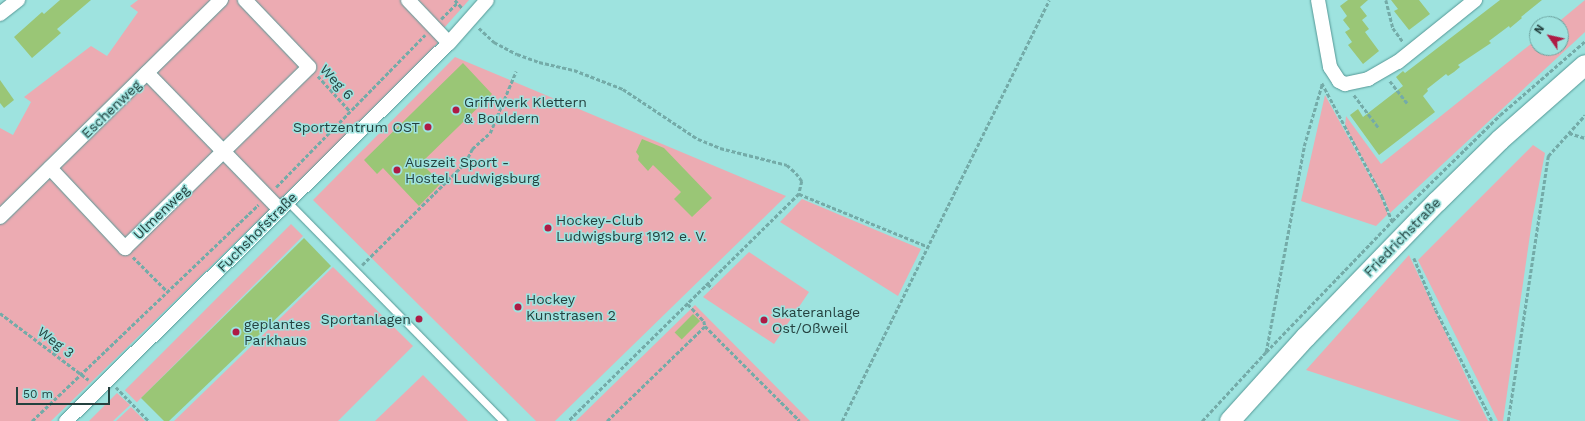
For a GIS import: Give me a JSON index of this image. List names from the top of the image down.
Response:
{
  "streets": {
    "main road": ["Friedrichstraße"],
    "street": ["Eschenweg", "Ulmenweg", "Fuchshofstraße"],
    "path": ["Weg 6", "Weg 3"]
  },
  "crossings": [
    ["Weg 6", "Ulmenweg"],
    ["Eschenweg", "Ulmenweg"],
    ["Fuchshofstraße", "Weg 3"]
  ],
  "places": [
    "Griffwerk Klettern & Bouldern",
    "Sportzentrum OST",
    "Auszeit Sport - Hostel Ludwigsburg",
    "Hockey-Club Ludwigsburg 1912 e. V.",
    "Hockey Kunstrasen 2",
    "Sportanlagen",
    "Skateranlage Ost/Oßweil",
    "geplantes Parkhaus"
  ],
  "scale_bar": "50 m",
  "north": "top left"
}
